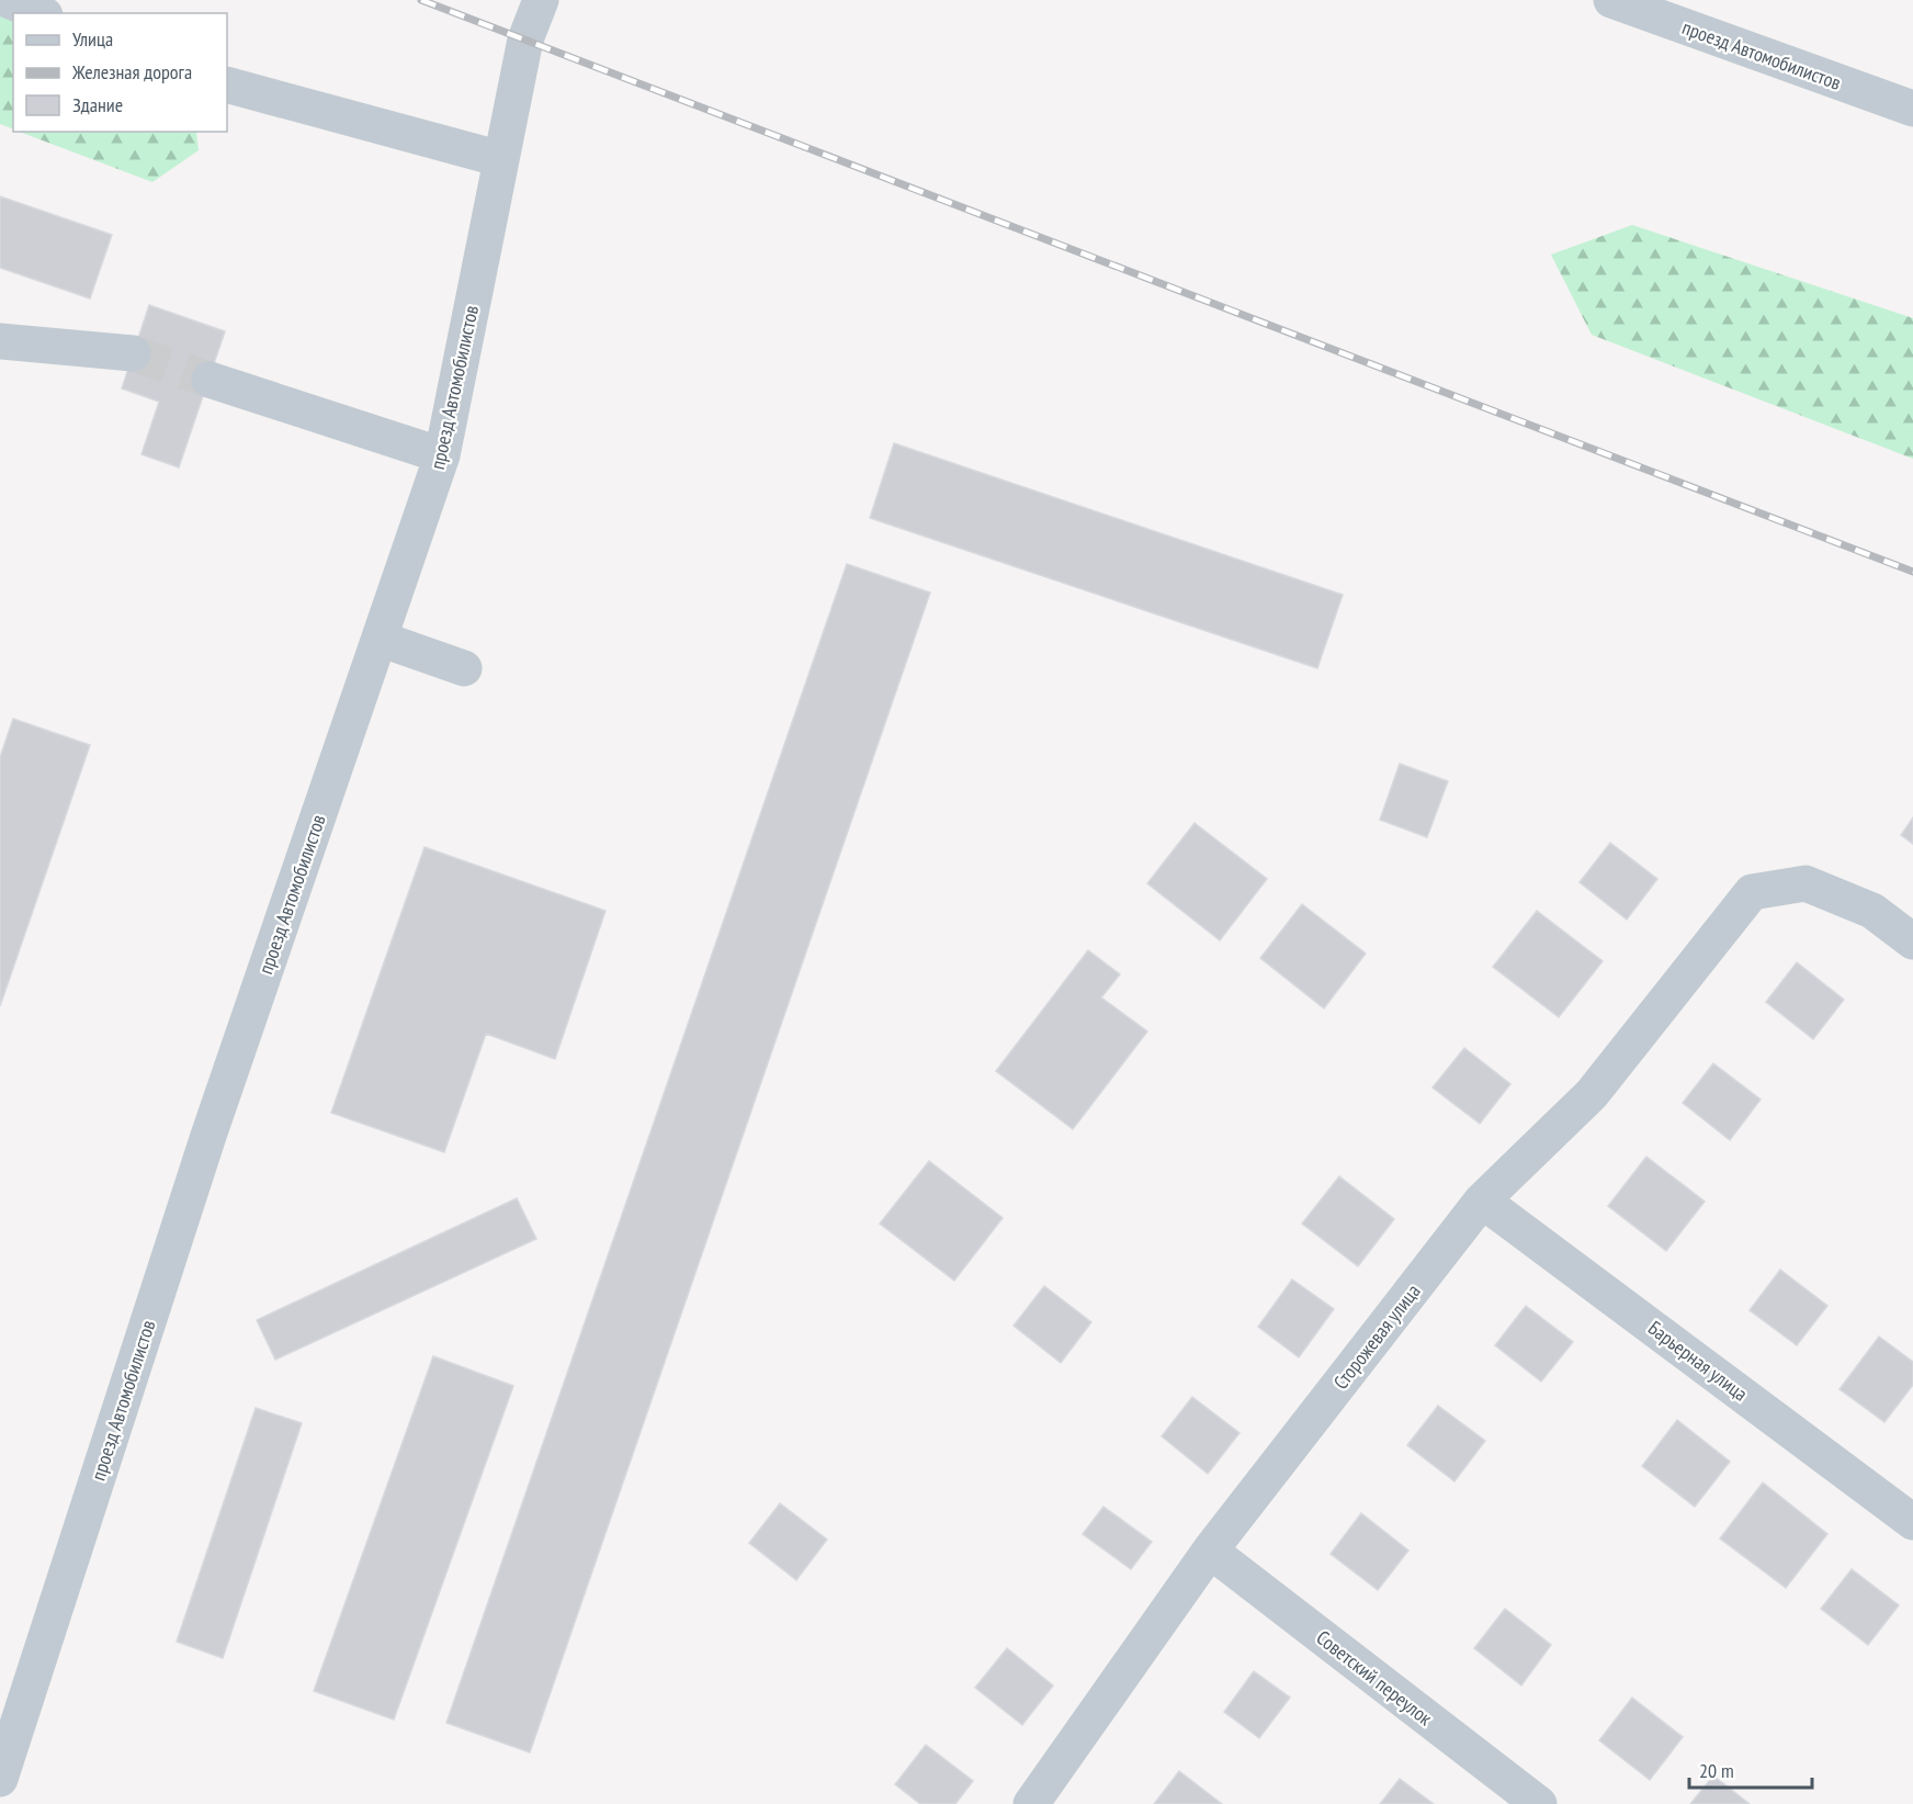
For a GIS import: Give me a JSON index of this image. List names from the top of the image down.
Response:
{
  "streets": {
    "street": [
      "проезд Автомобилистов",
      "Сторожевая улица",
      "Барьерная улица",
      "Советский переулок"
    ]
  },
  "crossings": [
    ["Сторожевая улица", "Барьерная улица"],
    ["Сторожевая улица", "Советский переулок"]
  ],
  "legend": ["Улица", "Железная дорога", "Здание"],
  "scale_bar": "20 m"
}
